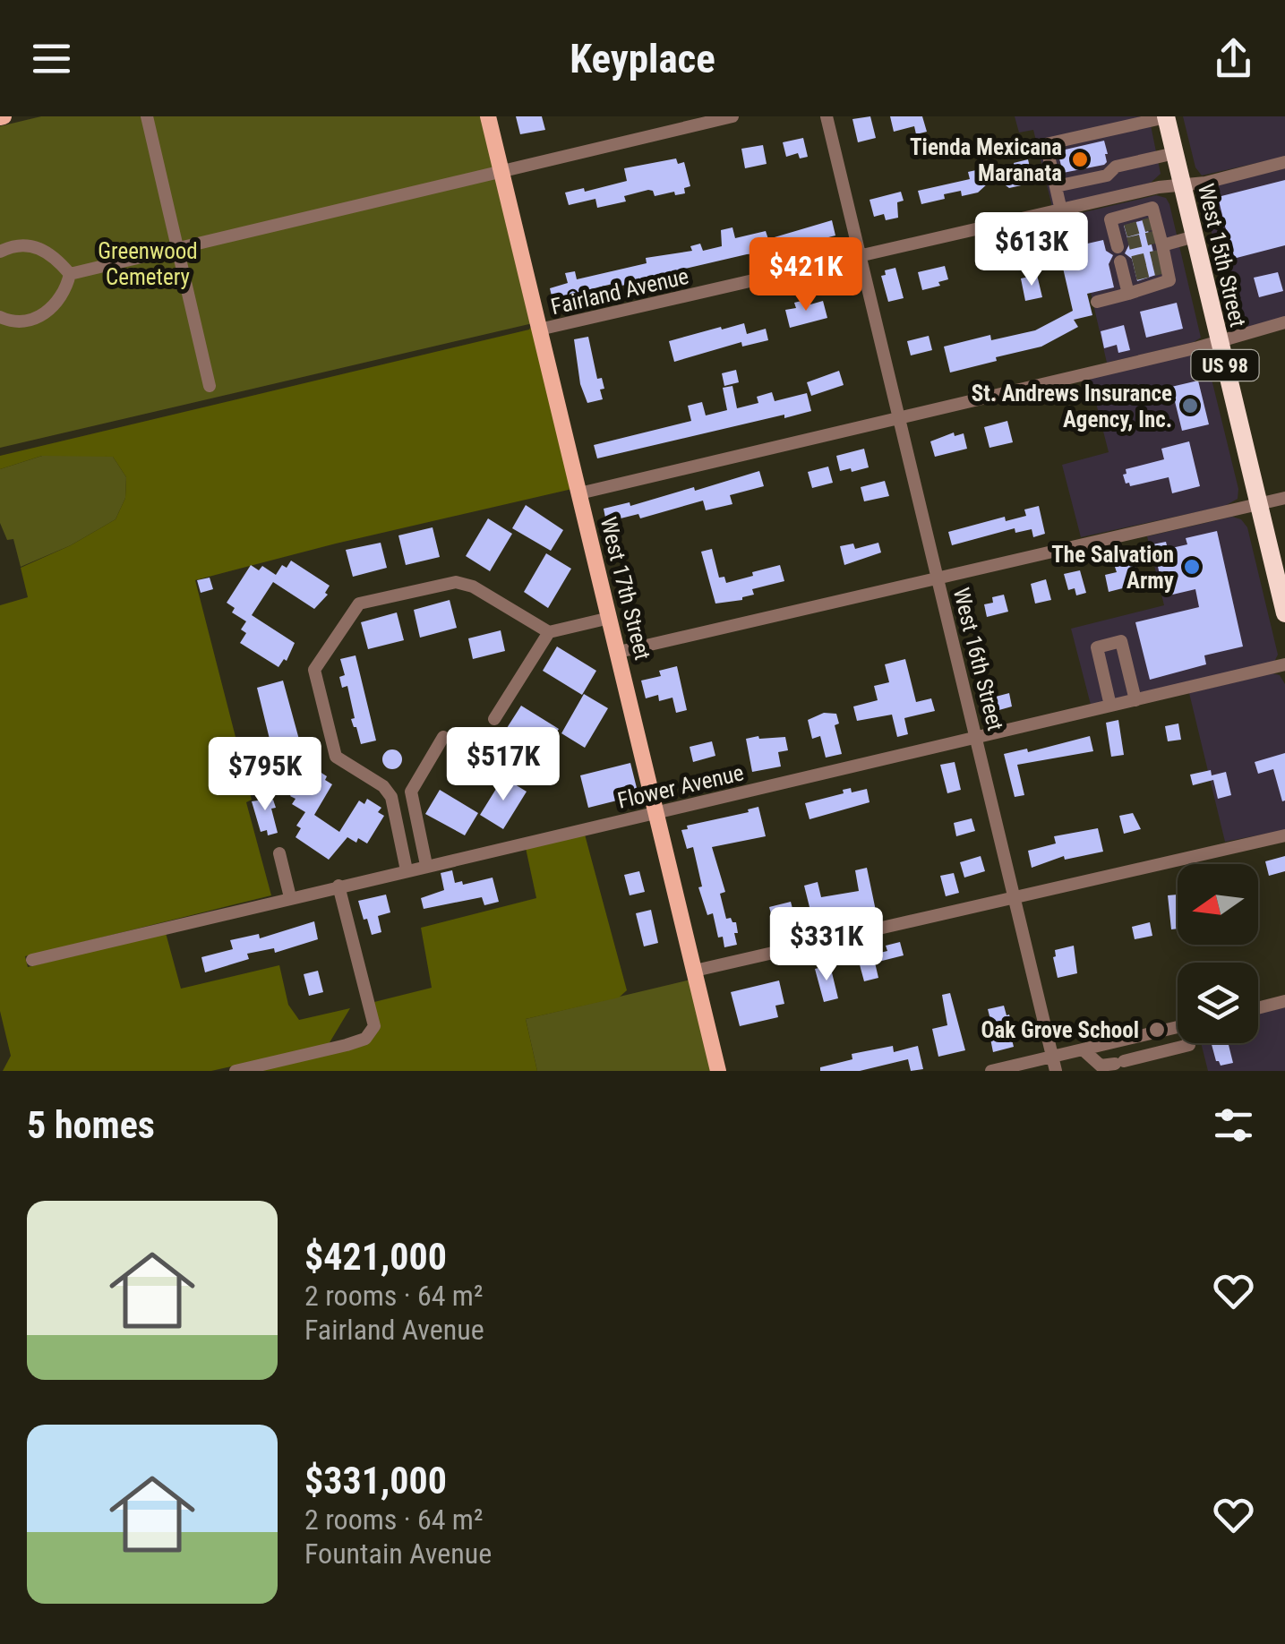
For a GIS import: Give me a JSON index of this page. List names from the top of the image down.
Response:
{
  "streets": {
    "highway": ["West 15th Street", "US 98"],
    "main road": ["West 17th Street"],
    "street": ["Fairland Avenue", "West 16th Street", "Flower Avenue"]
  },
  "crossings": [
    ["West 15th Street", "Fairland Avenue"],
    ["Fairland Avenue", "West 17th Street"],
    ["Fairland Avenue", "West 16th Street"],
    ["West 17th Street", "Flower Avenue"],
    ["West 16th Street", "Flower Avenue"]
  ],
  "parks": ["Greenwood Cemetery"],
  "places": [
    "Tienda Mexicana Maranata",
    "St. Andrews Insurance Agency, Inc.",
    "The Salvation Army",
    "Oak Grove School"
  ],
  "north": "left",
  "page": {
    "header": "Keyplace",
    "price": [
      "$613K",
      "$421K",
      "$517K",
      "$795K",
      "$331K"
    ],
    "heading": "5 homes",
    "list": [
      {
        "name": "$421,000",
        "note": "2 rooms · 64 m² · Fairland Avenue"
      },
      {
        "name": "$331,000",
        "note": "2 rooms · 64 m² · Fountain Avenue"
      }
    ]
  }
}
